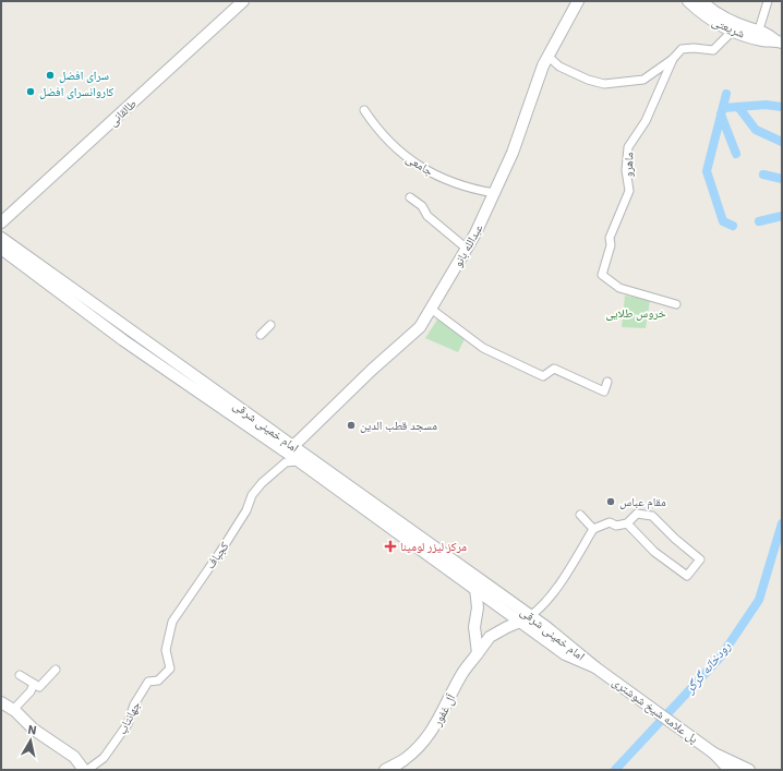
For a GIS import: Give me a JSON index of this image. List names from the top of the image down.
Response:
{
  "streets": {
    "main road": [
      "شریعتی",
      "طالقانی",
      "عبدالله بانو",
      "امام خمینی شرقی",
      "آل غفور",
      "پل علامه شیخ شوشتری"
    ],
    "street": [
      "جامعی",
      "ماهرو",
      "کجباف",
      "جهانتاب"
    ]
  },
  "crossings": [
    ["جامعی", "عبدالله بانو"],
    ["عبدالله بانو", "امام خمینی شرقی"],
    ["امام خمینی شرقی", "کجباف"],
    ["امام خمینی شرقی", "آل غفور"],
    ["امام خمینی شرقی", "پل علامه شیخ شوشتری"],
    ["کجباف", "جهانتاب"]
  ],
  "water": ["رودخانه گرگر"],
  "parks": ["خروس طلایی"],
  "places": {
    "other": [
      "سرای افضل",
      "کاروانسرای افضل",
      "مسجد قطب الدین",
      "مقام عباس"
    ],
    "health": ["مرکز لیزر لومینا"]
  },
  "north": "top"
}
